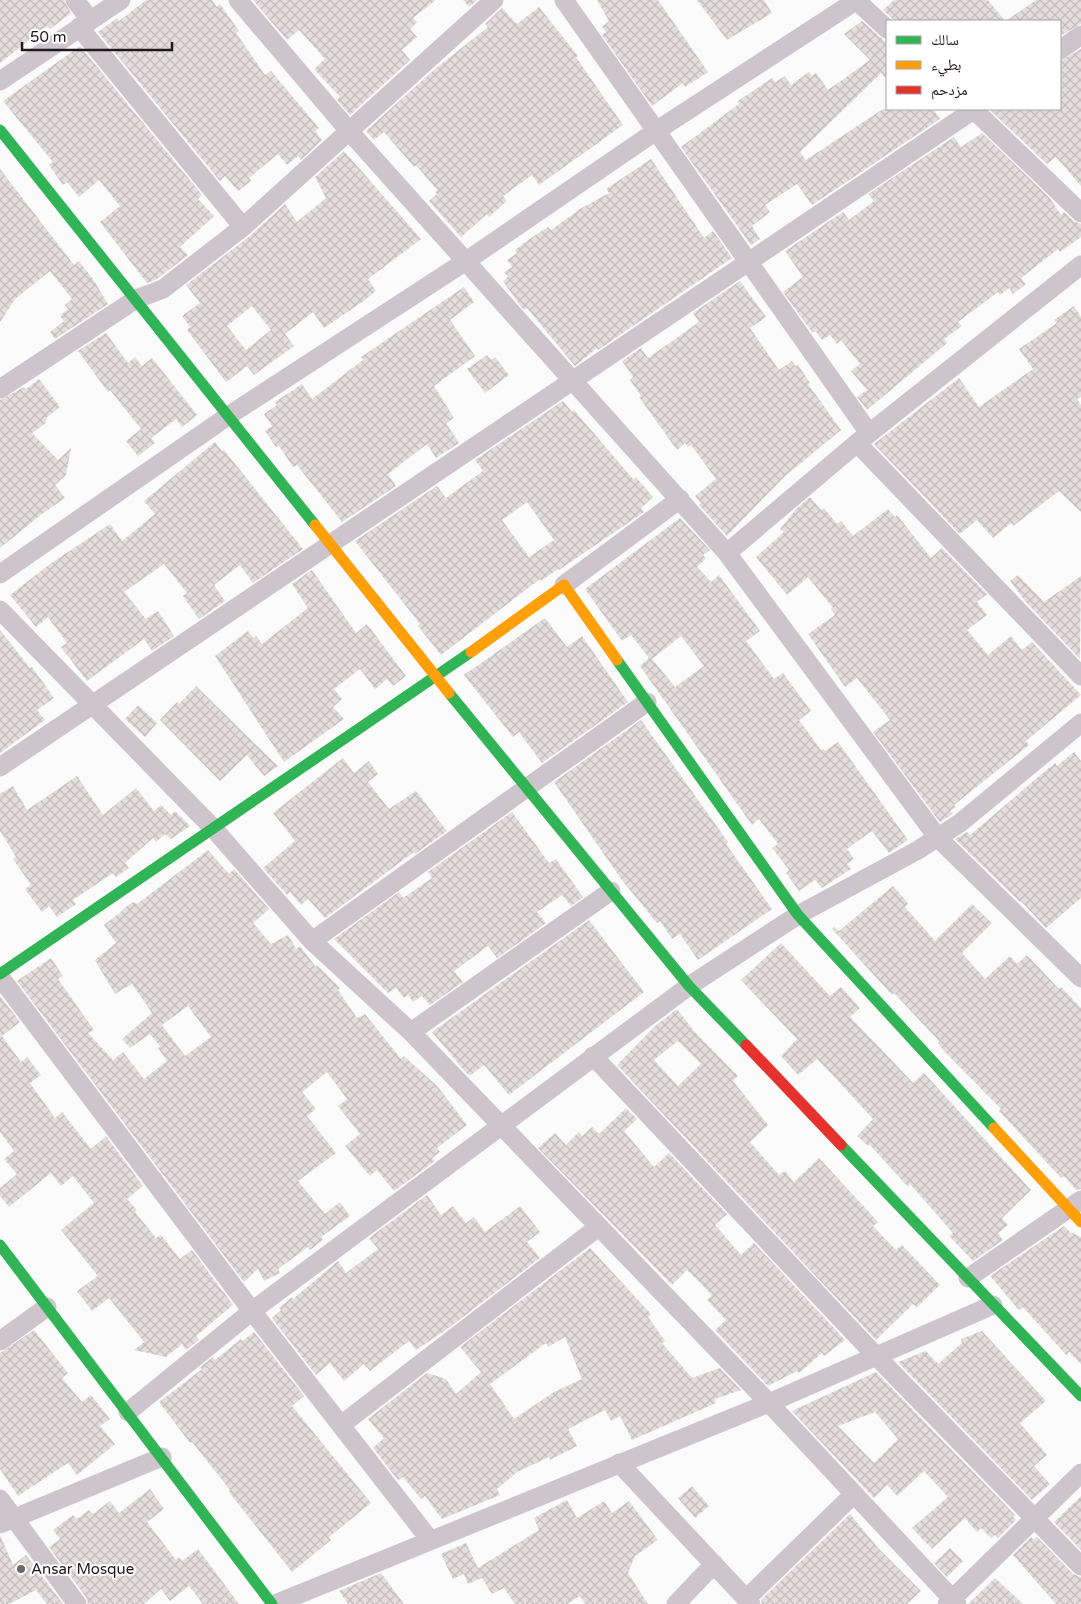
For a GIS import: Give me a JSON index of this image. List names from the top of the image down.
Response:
{
  "places": ["Ansar Mosque"],
  "legend": ["سالك", "بطيء", "مزدحم"],
  "scale_bar": "50 m"
}
